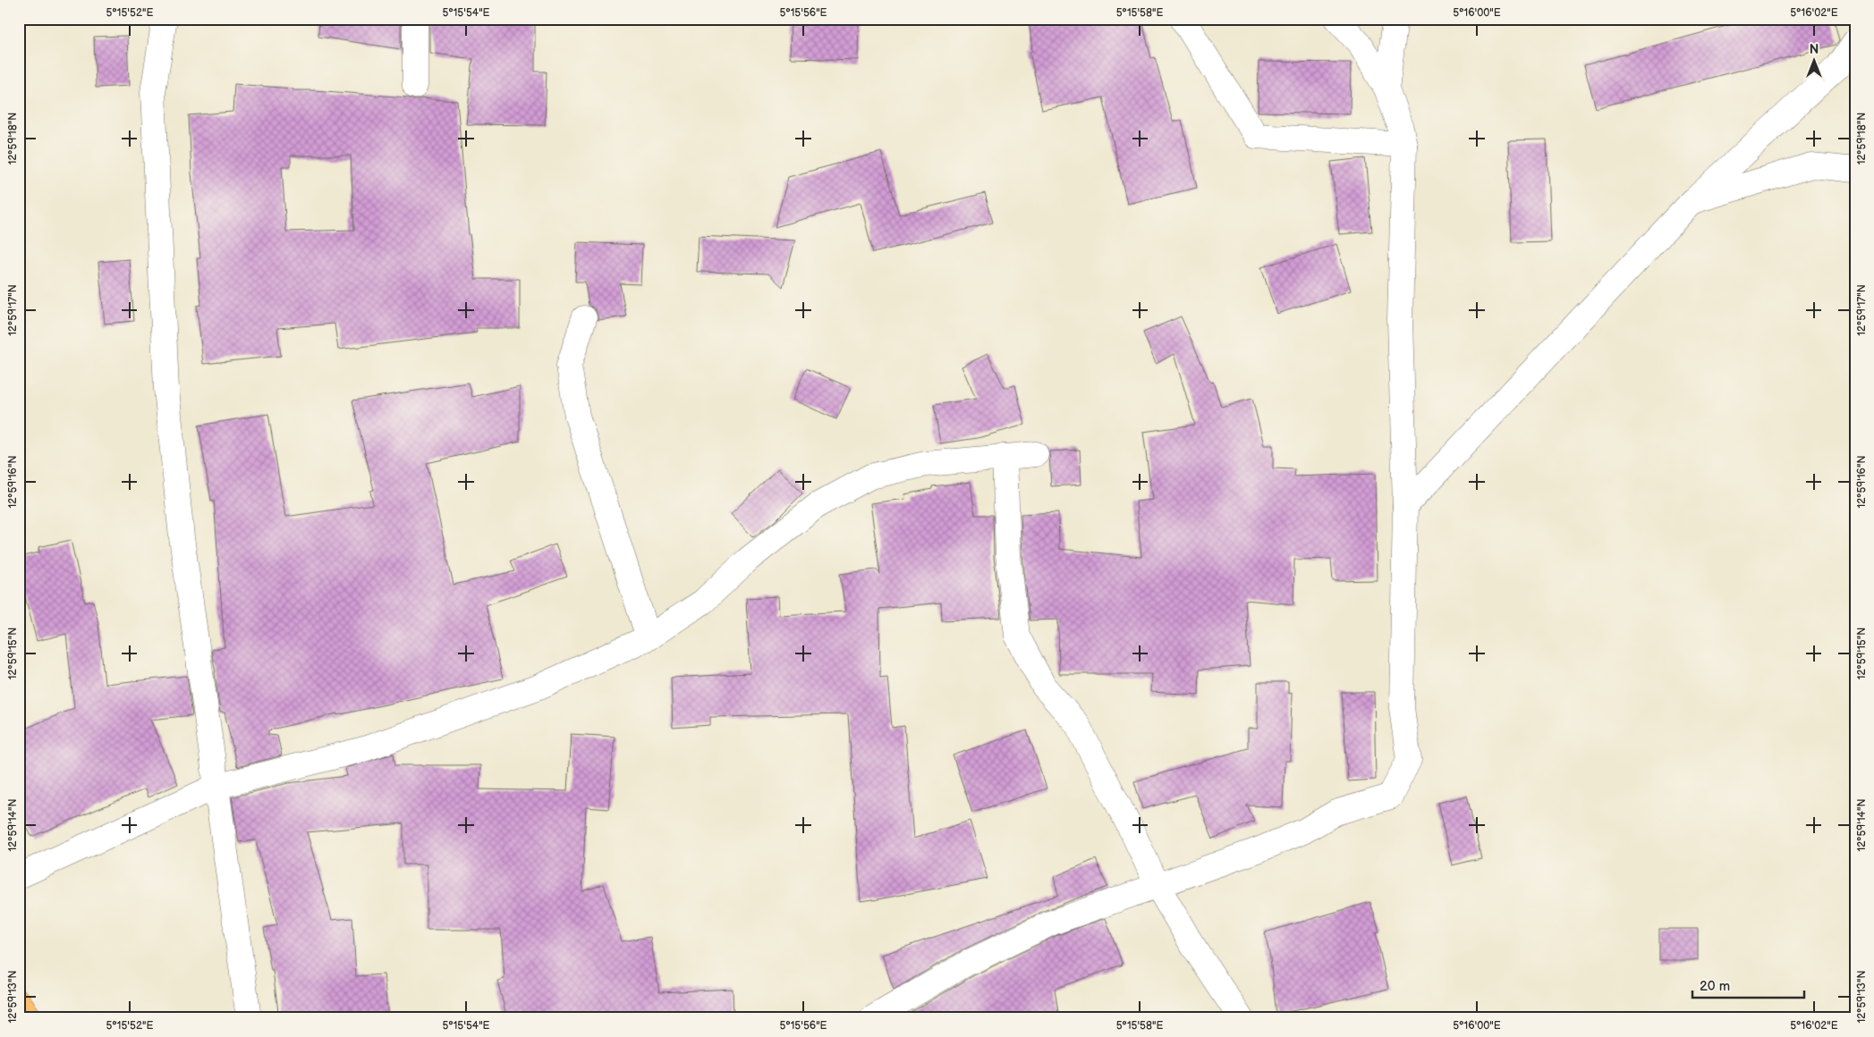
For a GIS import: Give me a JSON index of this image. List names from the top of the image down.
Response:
{
  "scale_bar": "20 m",
  "north": "top",
  "coordinates": [
    "5°15'52\"E",
    "5°15'54\"E",
    "5°15'56\"E",
    "5°15'58\"E",
    "5°16'00\"E",
    "5°16'02\"E",
    "12°59'18\"N",
    "12°59'17\"N",
    "12°59'16\"N",
    "12°59'15\"N",
    "12°59'14\"N",
    "12°59'13\"N"
  ]
}
